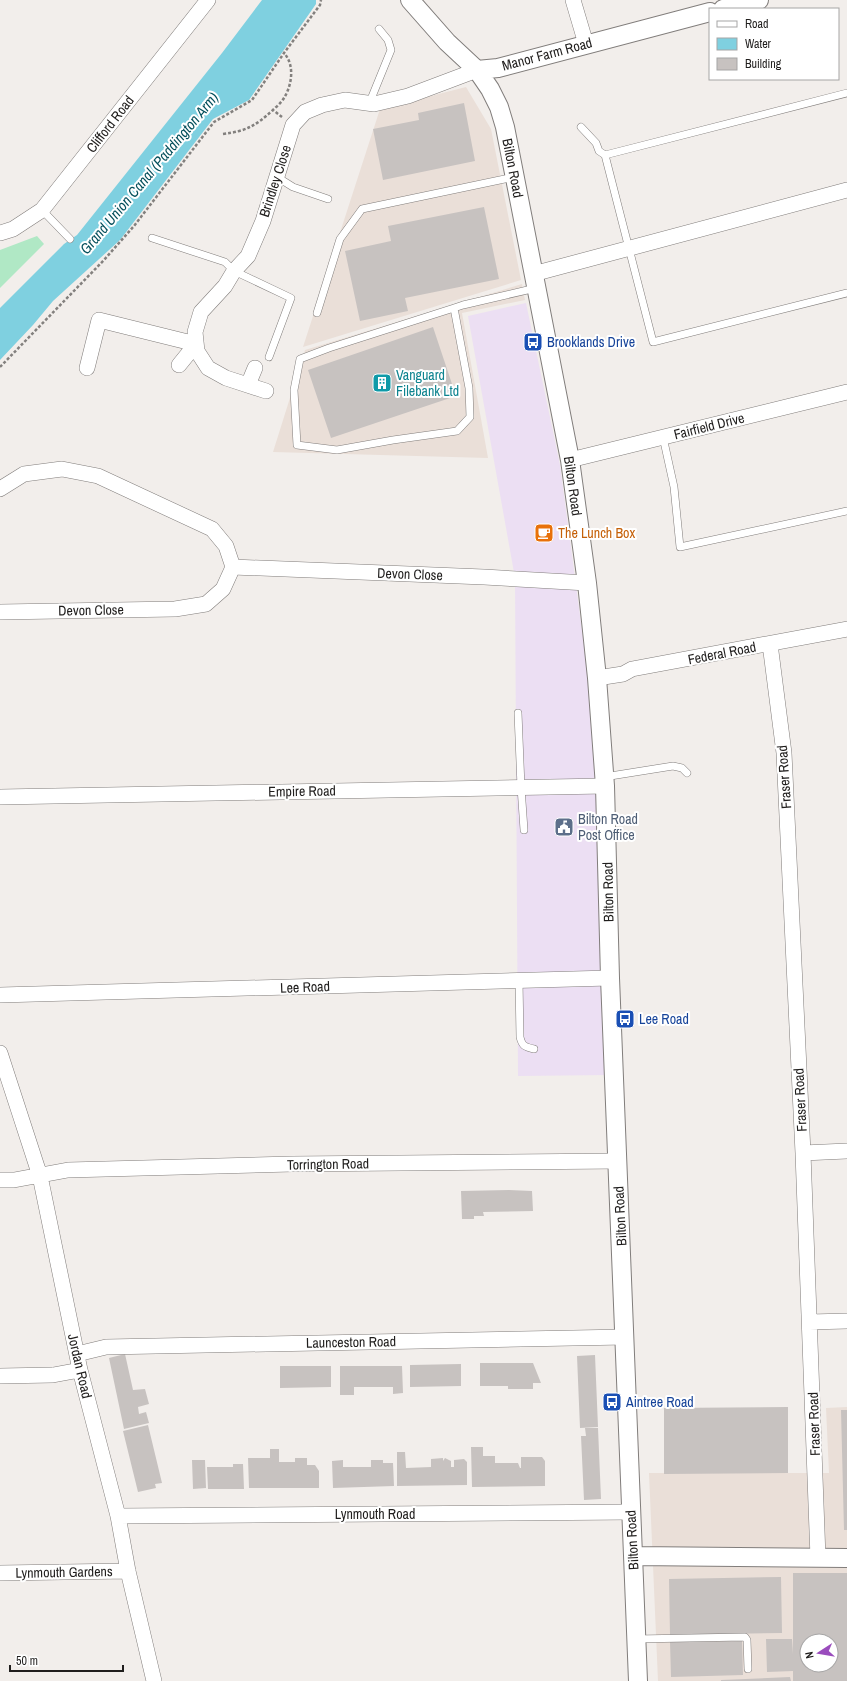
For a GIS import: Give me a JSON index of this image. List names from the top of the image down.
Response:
{
  "streets": {
    "street": [
      "Manor Farm Road",
      "Clifford Road",
      "Bilton Road",
      "Brindley Close",
      "Fairfield Drive",
      "Devon Close",
      "Federal Road",
      "Fraser Road",
      "Empire Road",
      "Lee Road",
      "Torrington Road",
      "Launceston Road",
      "Jordan Road",
      "Lynmouth Road",
      "Lynmouth Gardens"
    ]
  },
  "crossings": [
    ["Manor Farm Road", "Bilton Road"],
    ["Manor Farm Road", "Brindley Close"],
    ["Bilton Road", "Brindley Close"],
    ["Bilton Road", "Fairfield Drive"],
    ["Bilton Road", "Devon Close"],
    ["Bilton Road", "Federal Road"],
    ["Bilton Road", "Empire Road"],
    ["Bilton Road", "Lee Road"],
    ["Bilton Road", "Torrington Road"],
    ["Bilton Road", "Launceston Road"],
    ["Bilton Road", "Lynmouth Road"],
    ["Federal Road", "Fraser Road"],
    ["Torrington Road", "Jordan Road"],
    ["Launceston Road", "Jordan Road"],
    ["Jordan Road", "Lynmouth Road"],
    ["Jordan Road", "Lynmouth Gardens"]
  ],
  "water": ["Grand Union Canal (Paddington Arm)"],
  "places": {
    "bus stop": ["Brooklands Drive", "Lee Road", "Aintree Road"],
    "building": ["Vanguard Filebank Ltd"],
    "cafe": ["The Lunch Box"],
    "public building": ["Bilton Road Post Office"]
  },
  "legend": ["Road", "Water", "Building"],
  "scale_bar": "50 m",
  "north": "left"
}
